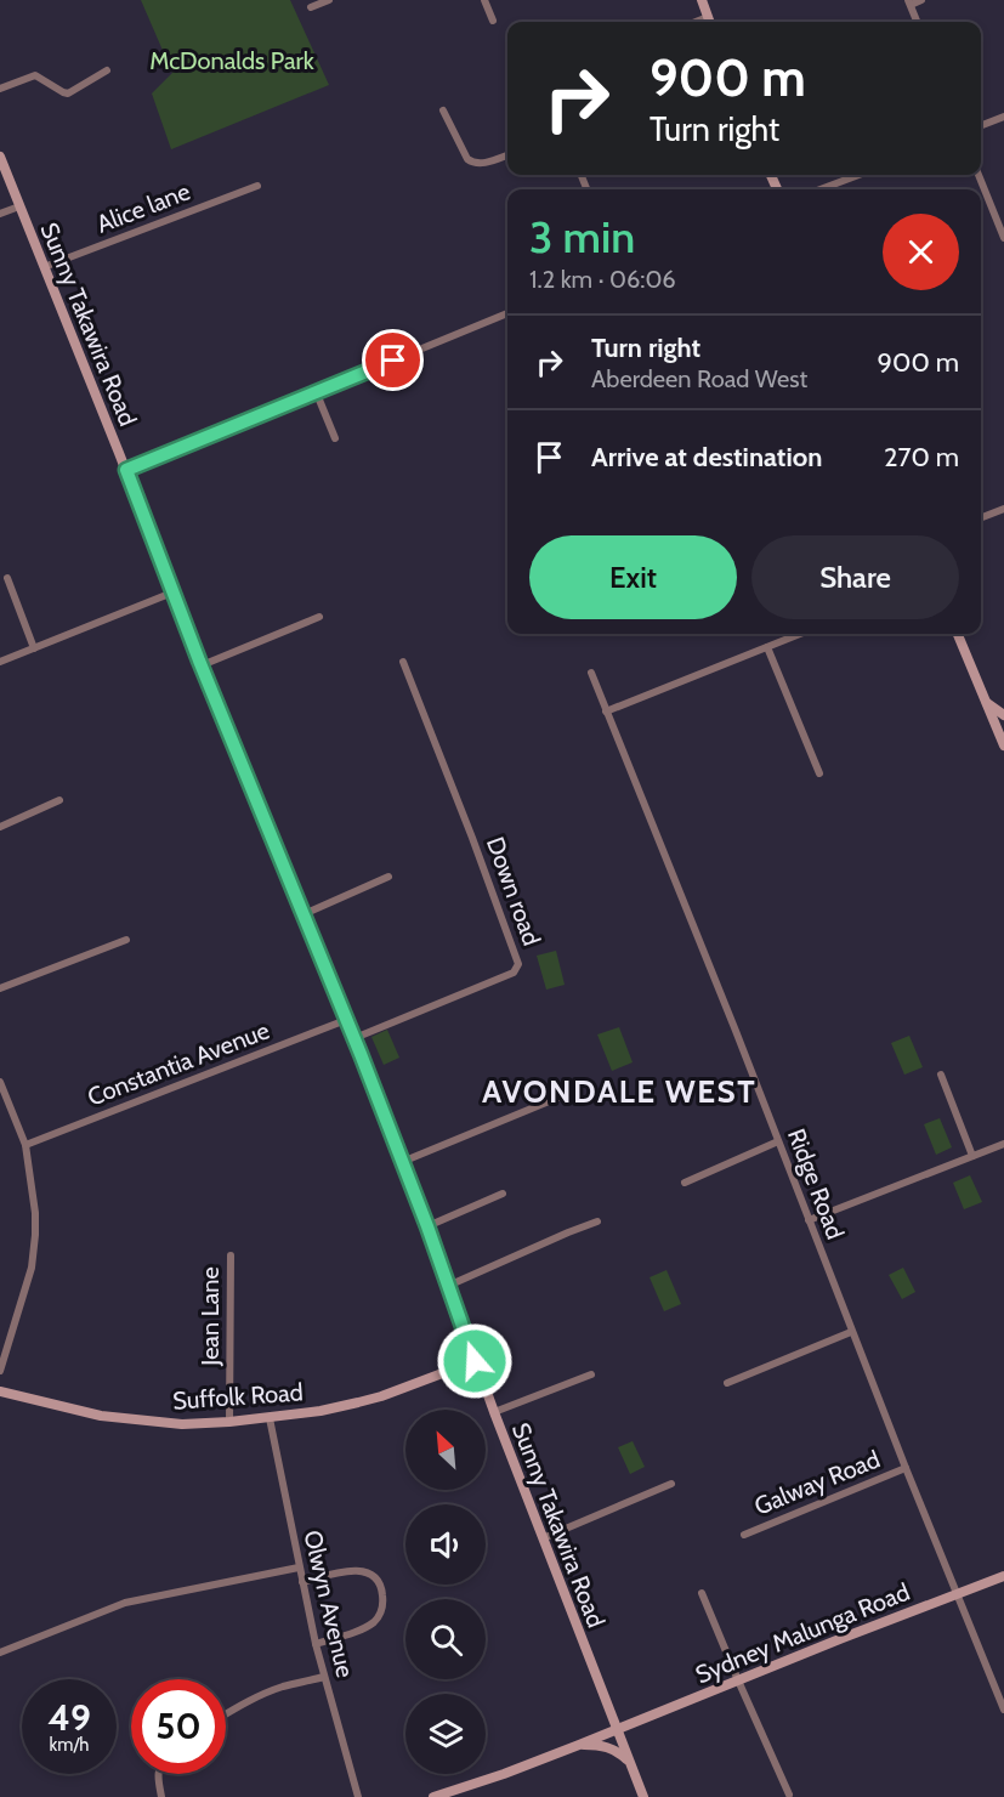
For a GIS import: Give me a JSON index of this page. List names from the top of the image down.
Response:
{
  "streets": {
    "main road": ["Sunny Takawira Road", "Suffolk Road", "Sydney Malunga Road"],
    "street": [
      "Alice lane",
      "Down road",
      "Constantia Avenue",
      "Ridge Road",
      "Jean Lane",
      "Galway Road",
      "Olwyn Avenue"
    ]
  },
  "crossings": [
    ["Alice lane", "Sunny Takawira Road"],
    ["Sunny Takawira Road", "Down road"],
    ["Sunny Takawira Road", "Constantia Avenue"],
    ["Sunny Takawira Road", "Suffolk Road"],
    ["Sunny Takawira Road", "Sydney Malunga Road"],
    ["Ridge Road", "Galway Road"],
    ["Ridge Road", "Sydney Malunga Road"],
    ["Jean Lane", "Suffolk Road"],
    ["Suffolk Road", "Olwyn Avenue"]
  ],
  "districts": ["AVONDALE WEST"],
  "parks": ["McDonalds Park"],
  "north": "top left",
  "page": {
    "turn": ["900 m", "Turn right"],
    "heading": ["3 min", "1.2 km · 06:06"],
    "list": [
      {
        "name": "Turn right",
        "note": "Aberdeen Road West",
        "value": "900 m"
      },
      {
        "name": "Arrive at destination",
        "value": "270 m"
      }
    ],
    "buttons": ["Exit", "Share"],
    "speed": "49 km/h",
    "limit": "50"
  }
}
